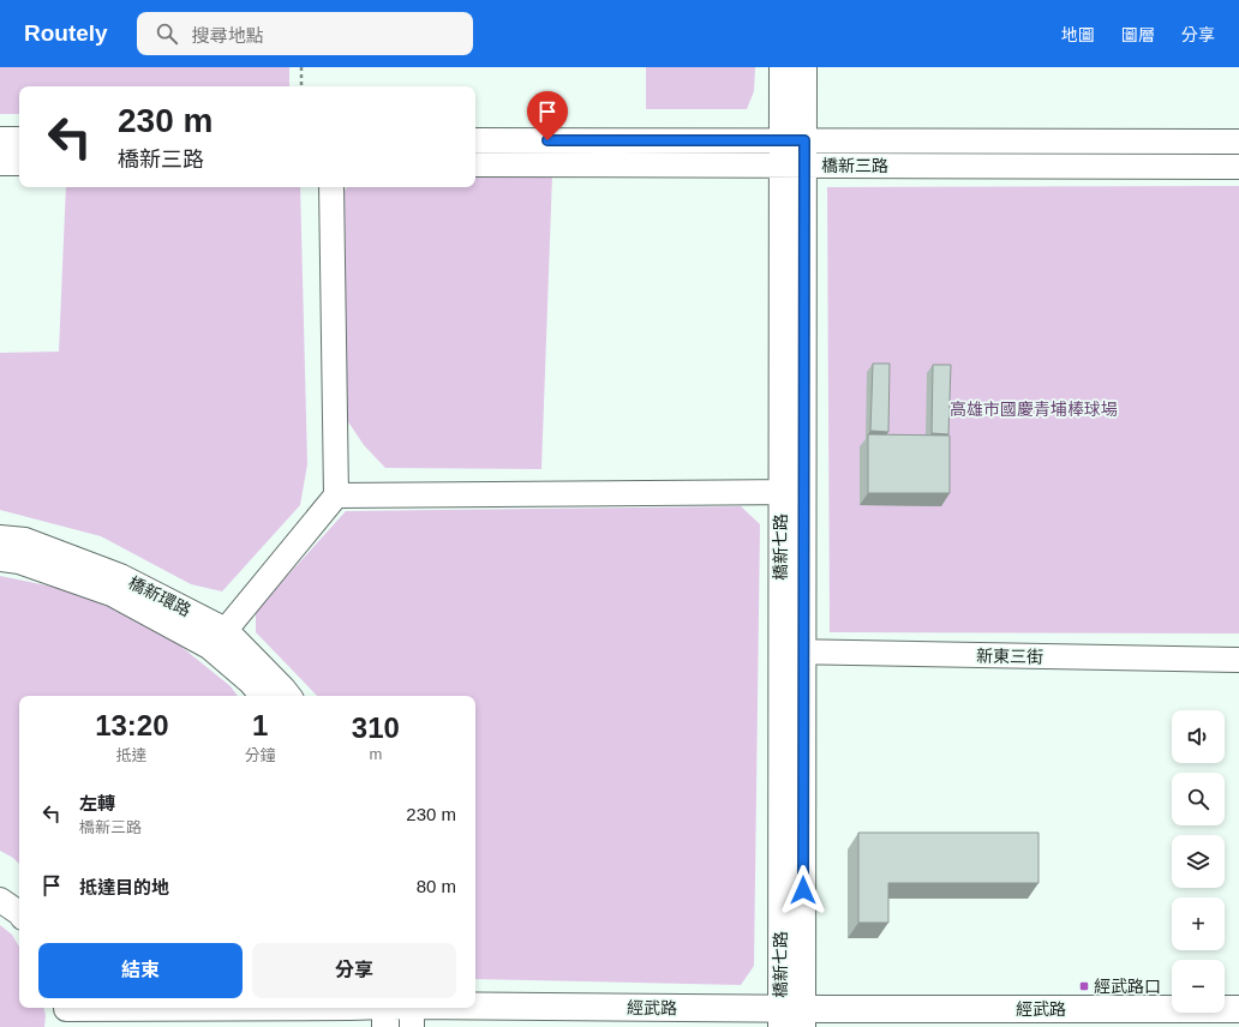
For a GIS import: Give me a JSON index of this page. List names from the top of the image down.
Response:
{
  "streets": {
    "street": [
      "橋新三路",
      "橋新七路",
      "橋新環路",
      "新東三街",
      "經武路"
    ]
  },
  "crossings": [
    ["橋新三路", "橋新七路"],
    ["橋新七路", "新東三街"],
    ["橋新七路", "經武路"]
  ],
  "parks": ["高雄市國慶青埔棒球場"],
  "places": {
    "transit": ["經武路口"]
  },
  "page": {
    "header": "Routely",
    "search": "搜尋地點",
    "nav": ["地圖", "圖層", "分享"],
    "turn": ["230 m", "橋新三路"],
    "eta": [
      "13:20",
      "抵達",
      "1",
      "分鐘",
      "310",
      "m"
    ],
    "map_buttons": ["+", "−"],
    "list": [
      {
        "name": "左轉",
        "note": "橋新三路",
        "value": "230 m"
      },
      {
        "name": "抵達目的地",
        "value": "80 m"
      }
    ],
    "buttons": ["結束", "分享"]
  }
}
